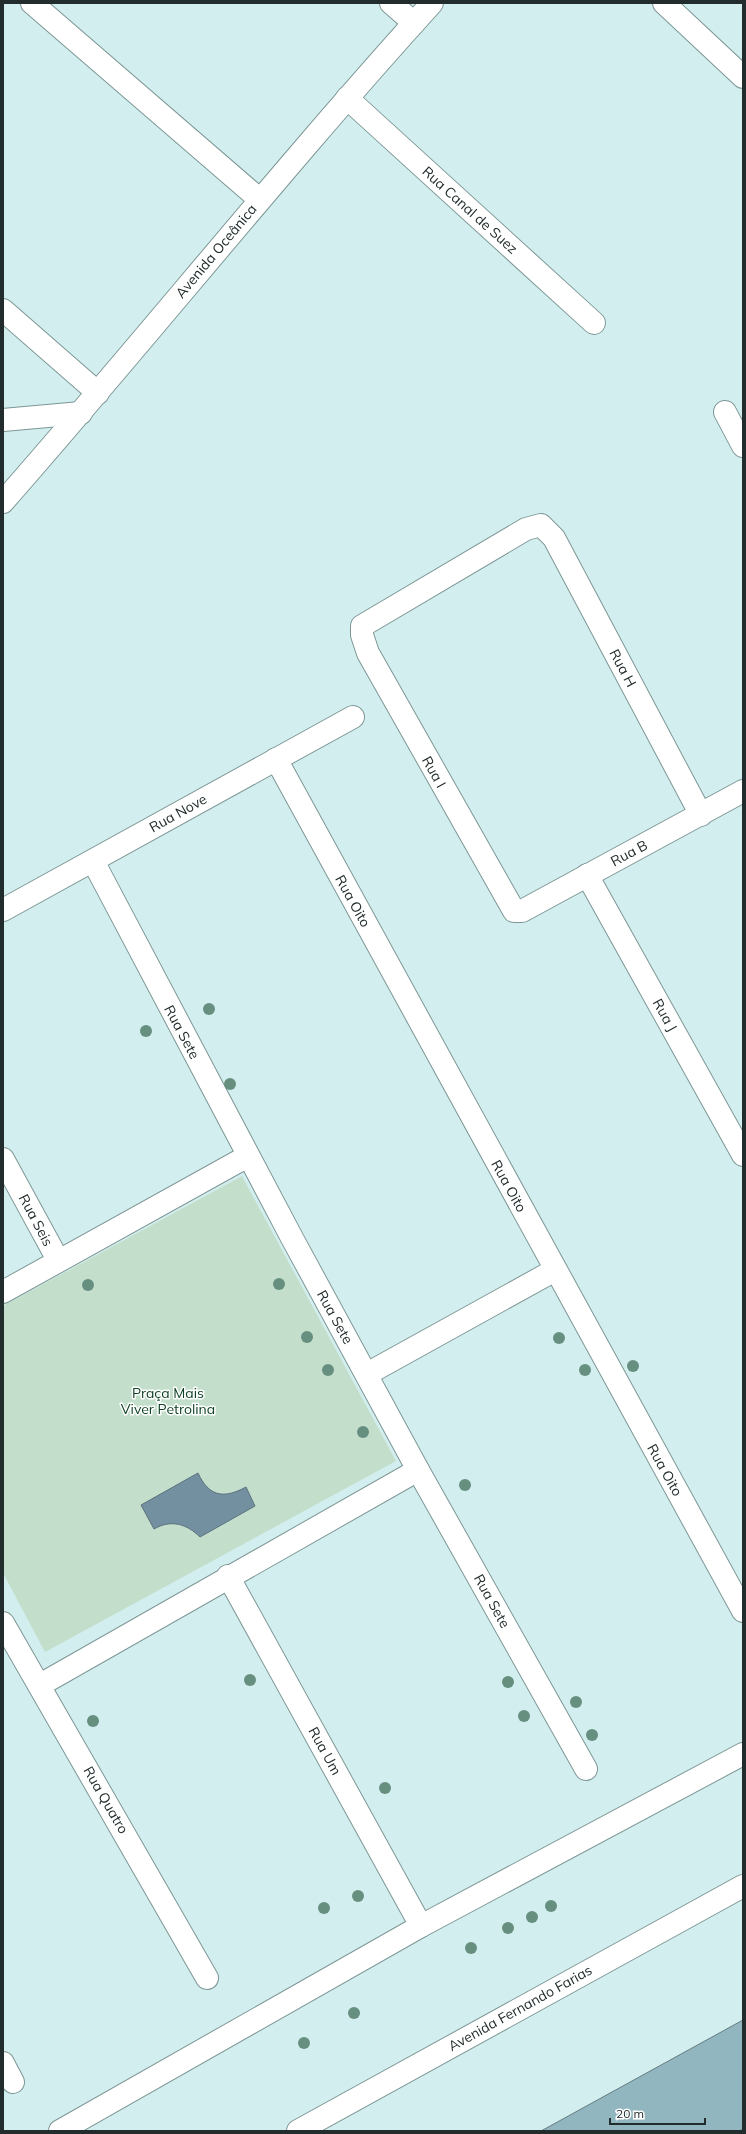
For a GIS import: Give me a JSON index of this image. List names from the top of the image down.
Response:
{
  "streets": {
    "street": [
      "Rua Canal de Suez",
      "Avenida Oceânica",
      "Rua H",
      "Rua I",
      "Rua Nove",
      "Rua B",
      "Rua Oito",
      "Rua J",
      "Rua Sete",
      "Rua Seis",
      "Rua Um",
      "Rua Quatro",
      "Avenida Fernando Farias"
    ]
  },
  "crossings": [
    ["Rua Canal de Suez", "Avenida Oceânica"],
    ["Rua H", "Rua I"],
    ["Rua H", "Rua B"],
    ["Rua I", "Rua B"],
    ["Rua Nove", "Rua Oito"],
    ["Rua Nove", "Rua Sete"],
    ["Rua B", "Rua J"]
  ],
  "parks": ["Praça Mais Viver Petrolina"],
  "scale_bar": "20 m"
}
